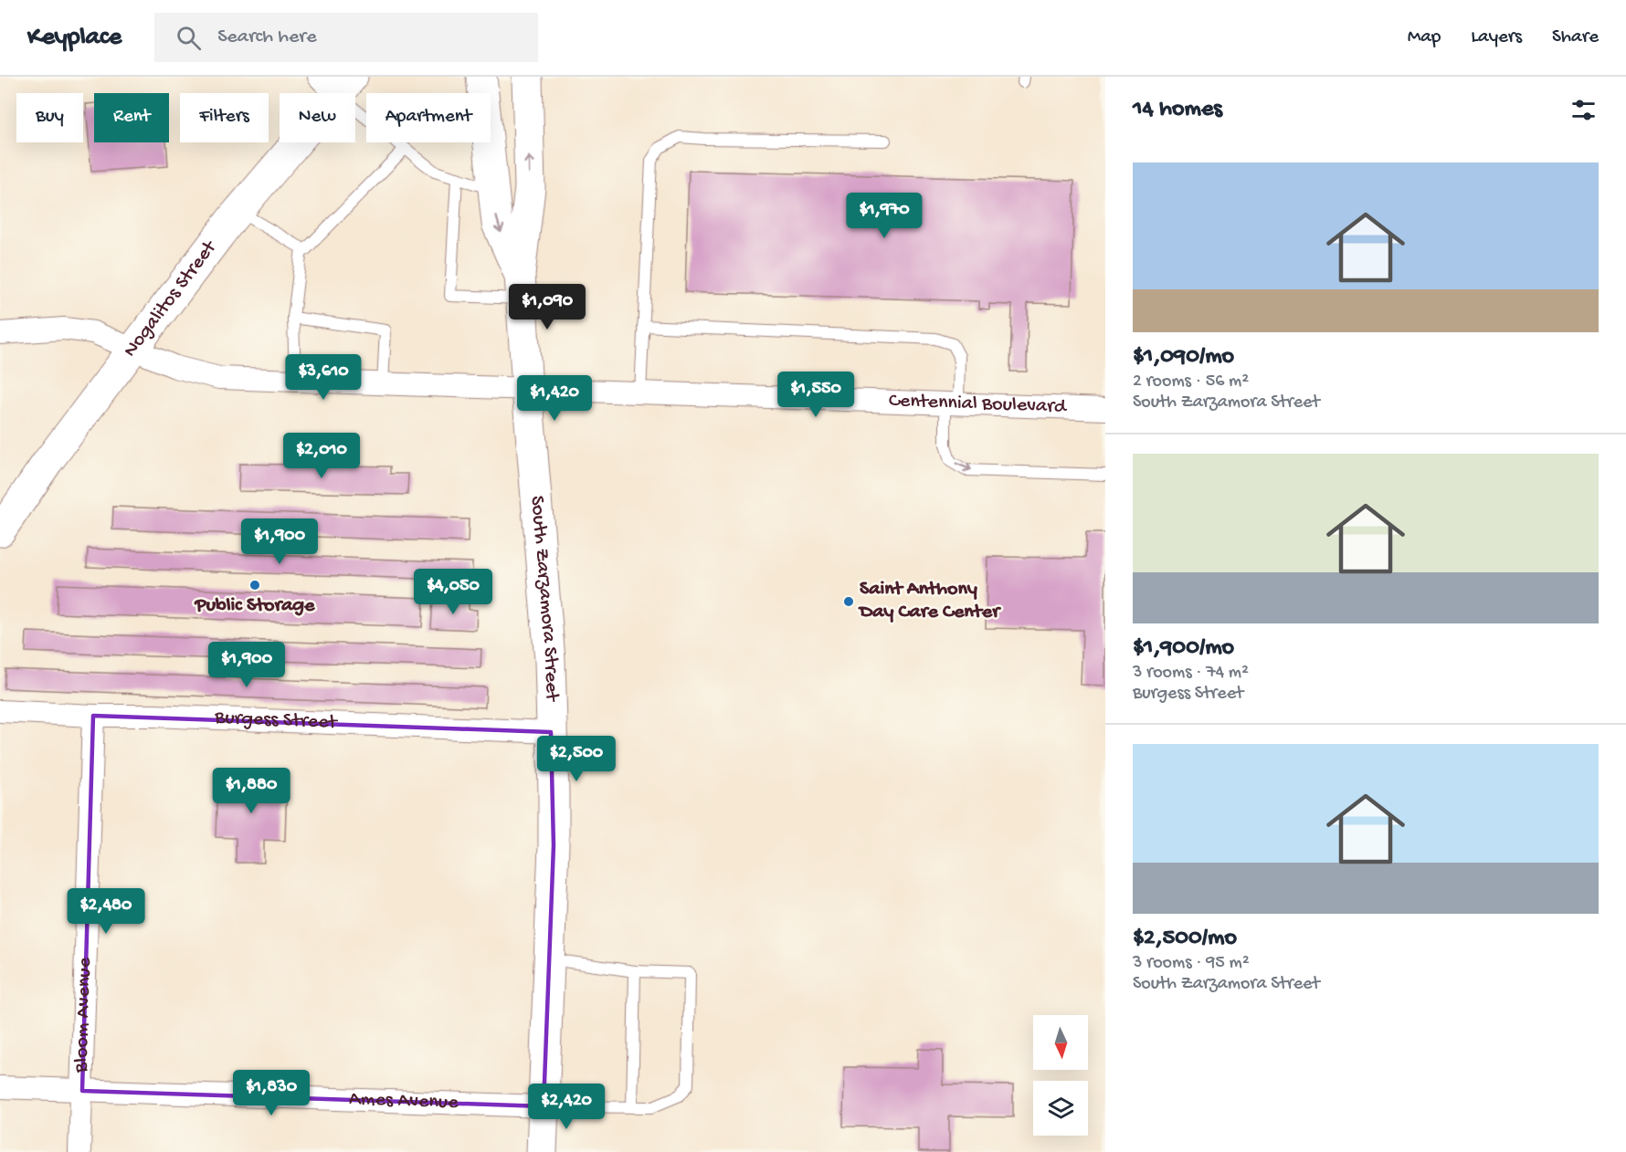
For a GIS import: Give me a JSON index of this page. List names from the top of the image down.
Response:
{
  "streets": {
    "main road": ["Nogalitos Street", "South Zarzamora Street"],
    "street": [
      "Centennial Boulevard",
      "Burgess Street",
      "Bloom Avenue",
      "Ames Avenue"
    ]
  },
  "crossings": [
    ["Nogalitos Street", "Centennial Boulevard"],
    ["Centennial Boulevard", "South Zarzamora Street"],
    ["South Zarzamora Street", "Burgess Street"],
    ["South Zarzamora Street", "Ames Avenue"],
    ["Burgess Street", "Bloom Avenue"],
    ["Bloom Avenue", "Ames Avenue"]
  ],
  "places": ["Public Storage", "Saint Anthony Day Care Center"],
  "north": "bottom",
  "page": {
    "header": "Keyplace",
    "search": "Search here",
    "nav": ["Map", "Layers", "Share"],
    "heading": "14 homes",
    "chip": [
      "Buy",
      "Rent",
      "Filters",
      "New",
      "Apartment"
    ],
    "list": [
      {
        "name": "$1,090/mo",
        "note": "2 rooms · 56 m² · South Zarzamora Street"
      },
      {
        "name": "$1,900/mo",
        "note": "3 rooms · 74 m² · Burgess Street"
      },
      {
        "name": "$2,500/mo",
        "note": "3 rooms · 95 m² · South Zarzamora Street"
      }
    ],
    "price": [
      "$1,970",
      "$1,090",
      "$3,610",
      "$1,550",
      "$1,420",
      "$2,010",
      "$1,900",
      "$4,050",
      "$1,900",
      "$2,500",
      "$1,880",
      "$2,480",
      "$1,830",
      "$2,420"
    ]
  }
}
